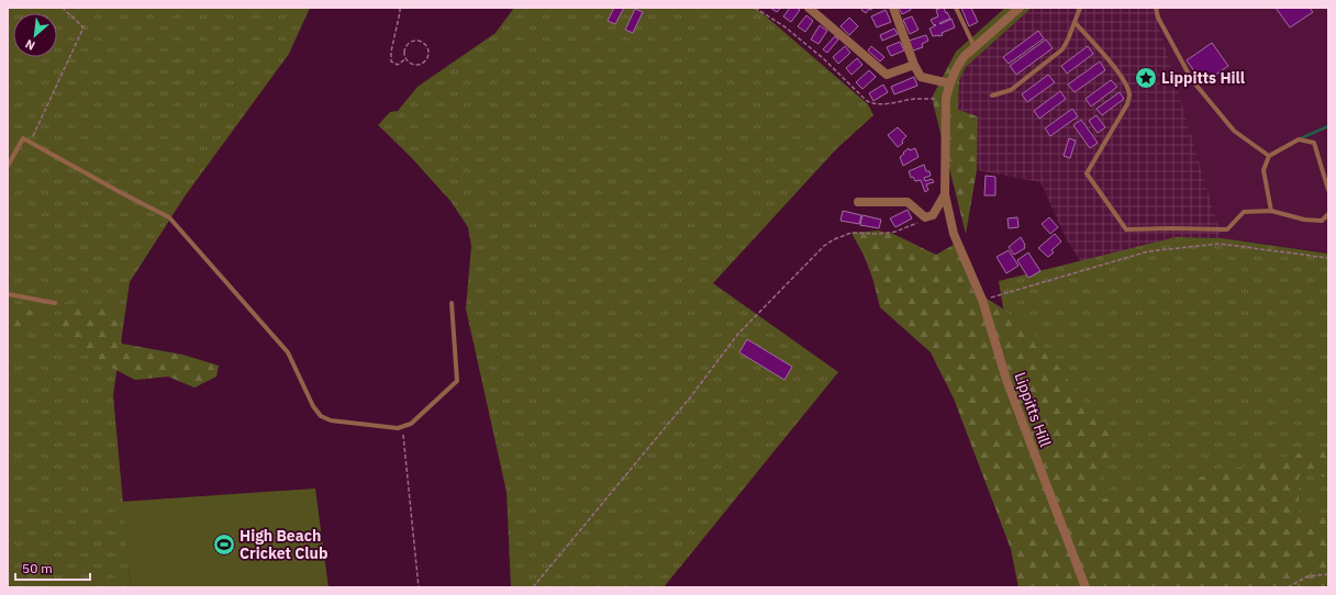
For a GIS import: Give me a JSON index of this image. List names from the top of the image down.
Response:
{
  "streets": {
    "street": ["Lippitts Hill"]
  },
  "places": {
    "place": ["Lippitts Hill"],
    "sports": ["High Beach Cricket Club"]
  },
  "scale_bar": "50 m",
  "north": "bottom left"
}
